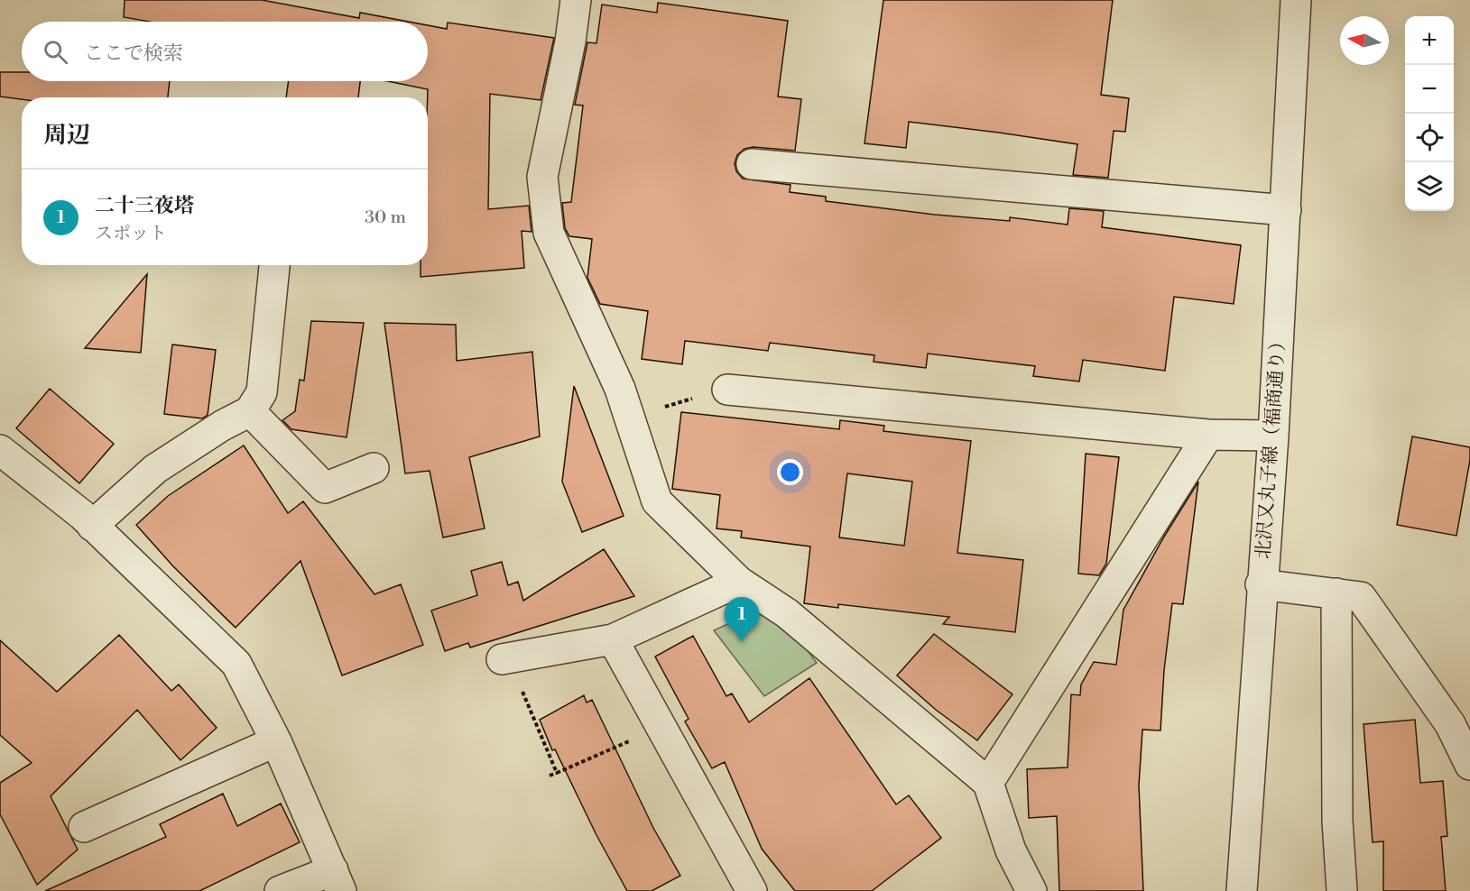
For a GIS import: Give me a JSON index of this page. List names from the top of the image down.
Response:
{
  "streets": {
    "street": ["北沢又丸子線（福商通り）"]
  },
  "north": "left",
  "page": {
    "map_buttons": ["+", "−"],
    "search": "ここで検索",
    "heading": "周辺",
    "list": [
      {
        "mark": "1",
        "name": "二十三夜塔",
        "note": "スポット",
        "value": "30 m"
      }
    ],
    "pins": "1"
  }
}
